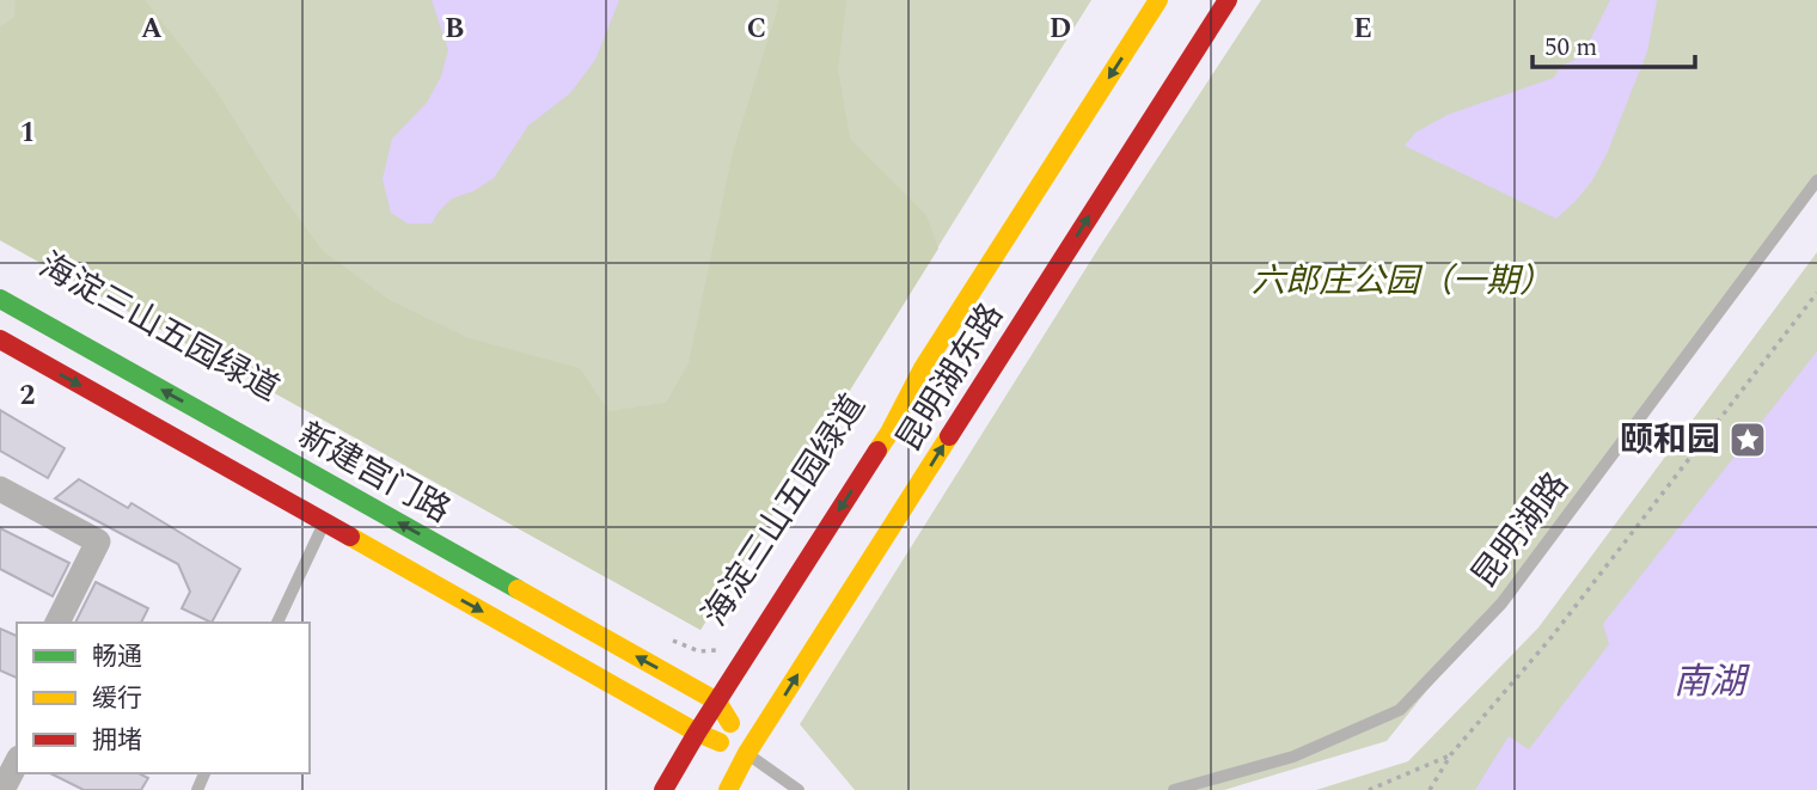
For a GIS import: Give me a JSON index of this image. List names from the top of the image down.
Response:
{
  "streets": {
    "main road": ["昆明湖东路", "新建宫门路"],
    "lane": ["昆明湖路"],
    "path": ["海淀三山五园绿道"]
  },
  "crossings": [
    ["昆明湖东路", "新建宫门路"]
  ],
  "water": ["南湖"],
  "parks": ["六郎庄公园（一期）"],
  "places": {
    "place": ["颐和园"]
  },
  "legend": ["畅通", "缓行", "拥堵"],
  "scale_bar": "50 m",
  "grid": {
    "columns": [
      "A",
      "B",
      "C",
      "D",
      "E"
    ],
    "rows": ["1", "2"]
  }
}
